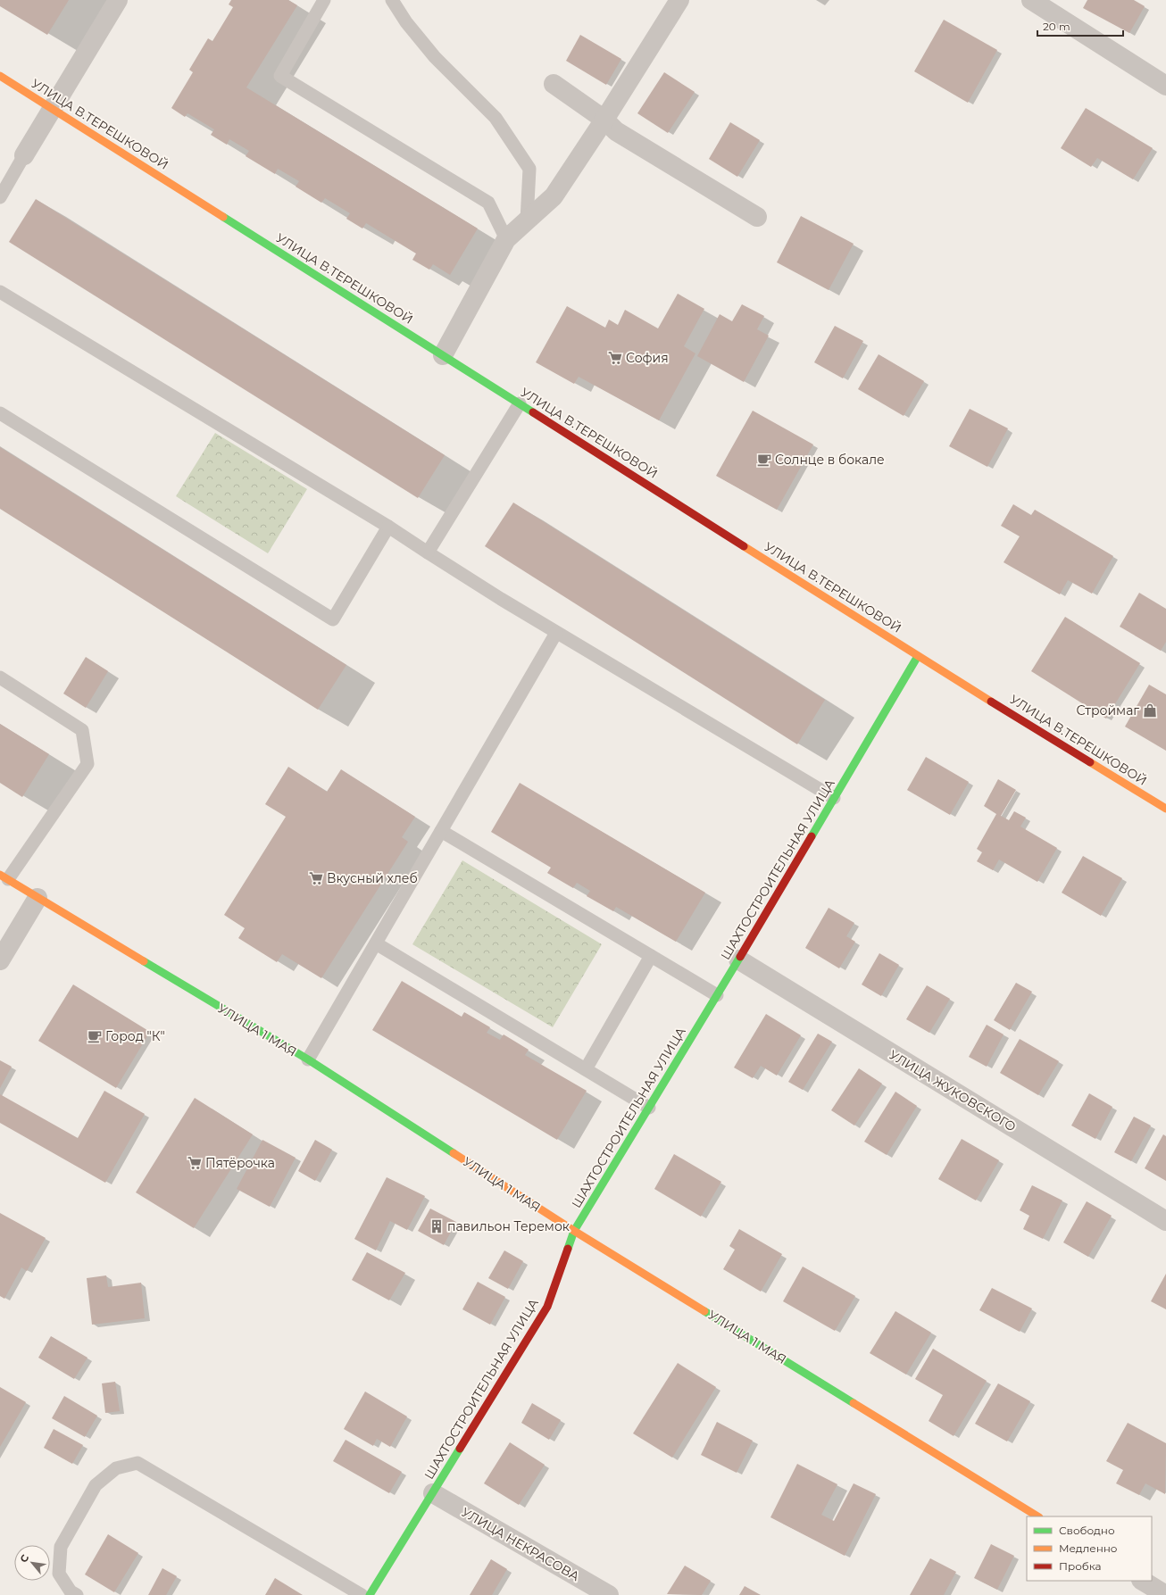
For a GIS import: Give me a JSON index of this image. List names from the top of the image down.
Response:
{
  "streets": {
    "street": [
      "УЛИЦА В.ТЕРЕШКОВОЙ",
      "ШАХТОСТРОИТЕЛЬНАЯ УЛИЦА",
      "УЛИЦА 1 МАЯ",
      "УЛИЦА ЖУКОВСКОГО",
      "УЛИЦА НЕКРАСОВА"
    ]
  },
  "crossings": [
    ["УЛИЦА В.ТЕРЕШКОВОЙ", "ШАХТОСТРОИТЕЛЬНАЯ УЛИЦА"],
    ["ШАХТОСТРОИТЕЛЬНАЯ УЛИЦА", "УЛИЦА 1 МАЯ"],
    ["ШАХТОСТРОИТЕЛЬНАЯ УЛИЦА", "УЛИЦА ЖУКОВСКОГО"],
    ["ШАХТОСТРОИТЕЛЬНАЯ УЛИЦА", "УЛИЦА НЕКРАСОВА"]
  ],
  "places": {
    "supermarket": ["София", "Вкусный хлеб", "Пятёрочка"],
    "cafe": ["Солнце в бокале", "Город \"К\""],
    "shop": ["Строймаг"],
    "building": ["павильон Теремок"]
  },
  "legend": ["Свободно", "Медленно", "Пробка"],
  "scale_bar": "20 m",
  "north": "top left"
}
